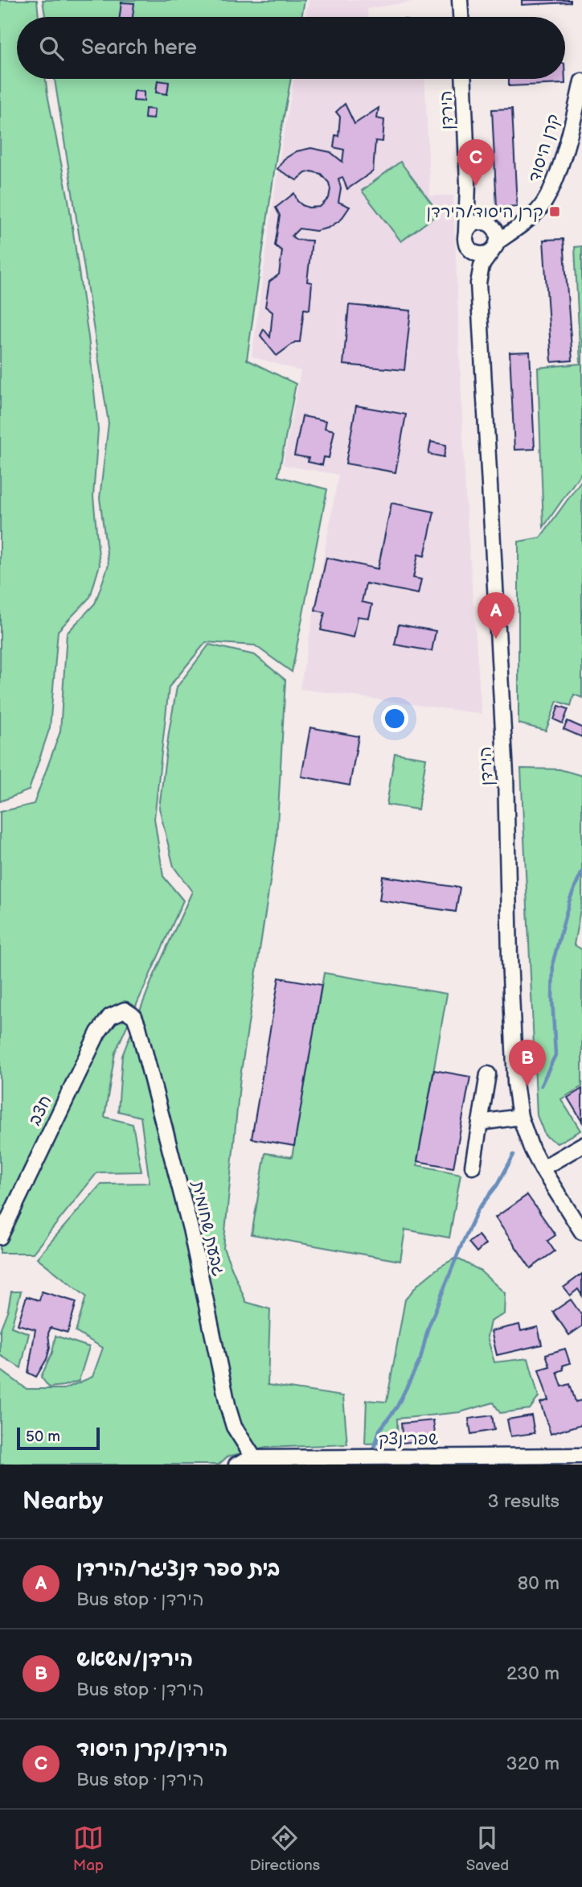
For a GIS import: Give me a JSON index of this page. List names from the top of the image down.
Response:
{
  "streets": {
    "street": [
      "הירדן",
      "קרן היסוד",
      "חצב",
      "גבעת שחומית",
      "שפרינצק"
    ]
  },
  "crossings": [
    ["הירדן", "קרן היסוד"],
    ["חצב", "גבעת שחומית"],
    ["גבעת שחומית", "שפרינצק"]
  ],
  "places": {
    "transit": ["קרן היסוד/הירדן"]
  },
  "scale_bar": "50 m",
  "page": {
    "search": "Search here",
    "pins": ["C", "A", "B"],
    "scale": "50 m",
    "heading": ["Nearby", "3 results"],
    "list": [
      {
        "mark": "A",
        "name": "בית ספר דנציגר/הירדן",
        "note": "Bus stop · הירדן",
        "value": "80 m"
      },
      {
        "mark": "B",
        "name": "הירדן/משאש",
        "note": "Bus stop · הירדן",
        "value": "230 m"
      },
      {
        "mark": "C",
        "name": "הירדן/קרן היסוד",
        "note": "Bus stop · הירדן",
        "value": "320 m"
      }
    ],
    "nav": ["Map", "Directions", "Saved"]
  }
}
